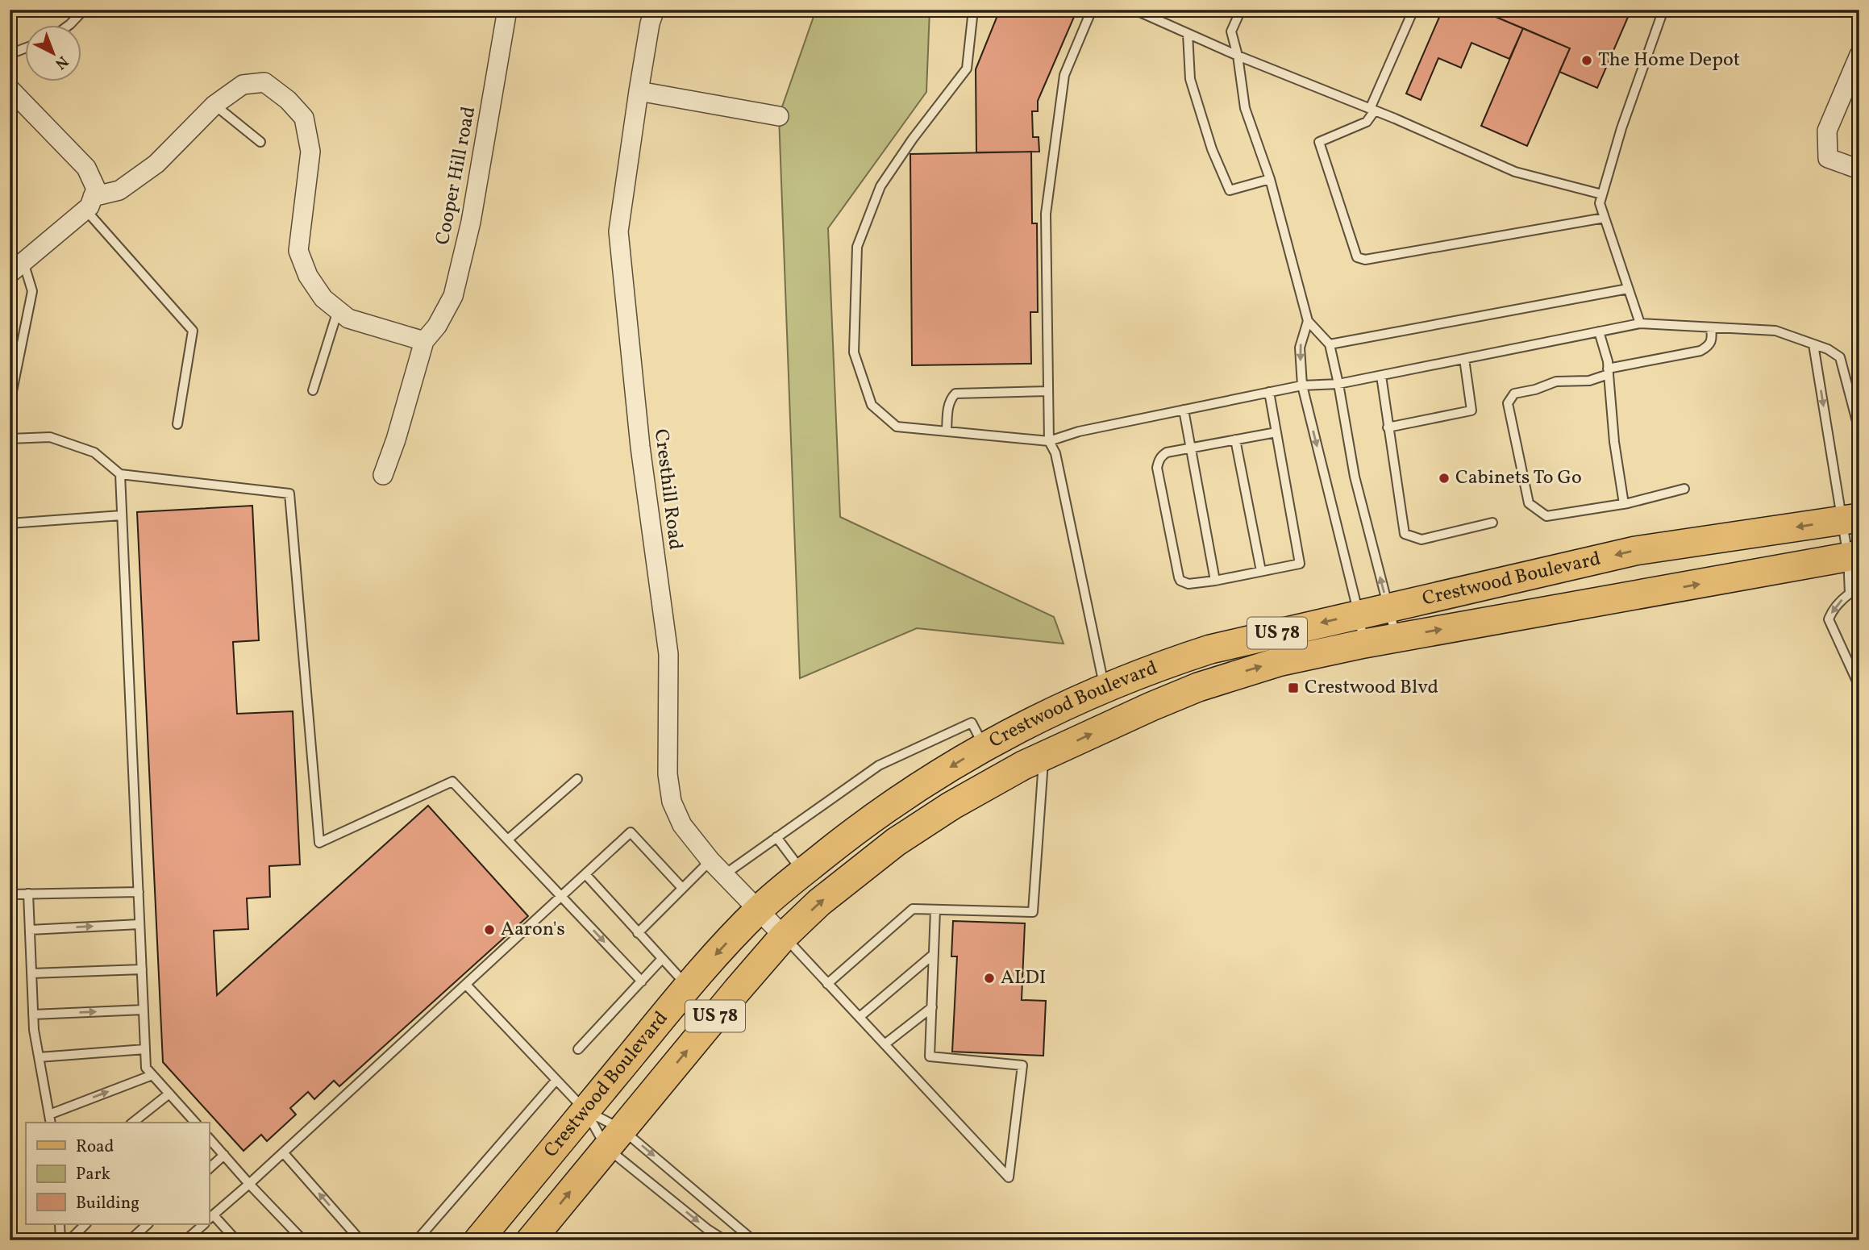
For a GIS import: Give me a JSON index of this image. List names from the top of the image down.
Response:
{
  "streets": {
    "main road": ["Crestwood Boulevard", "US 78"],
    "street": ["Cooper Hill road", "Cresthill Road"]
  },
  "crossings": [
    ["Cresthill Road", "Crestwood Boulevard"]
  ],
  "places": {
    "other": [
      "The Home Depot",
      "Cabinets To Go",
      "Aaron's",
      "ALDI"
    ],
    "transit": ["Crestwood Blvd"]
  },
  "legend": ["Road", "Park", "Building"],
  "north": "bottom right"
}
